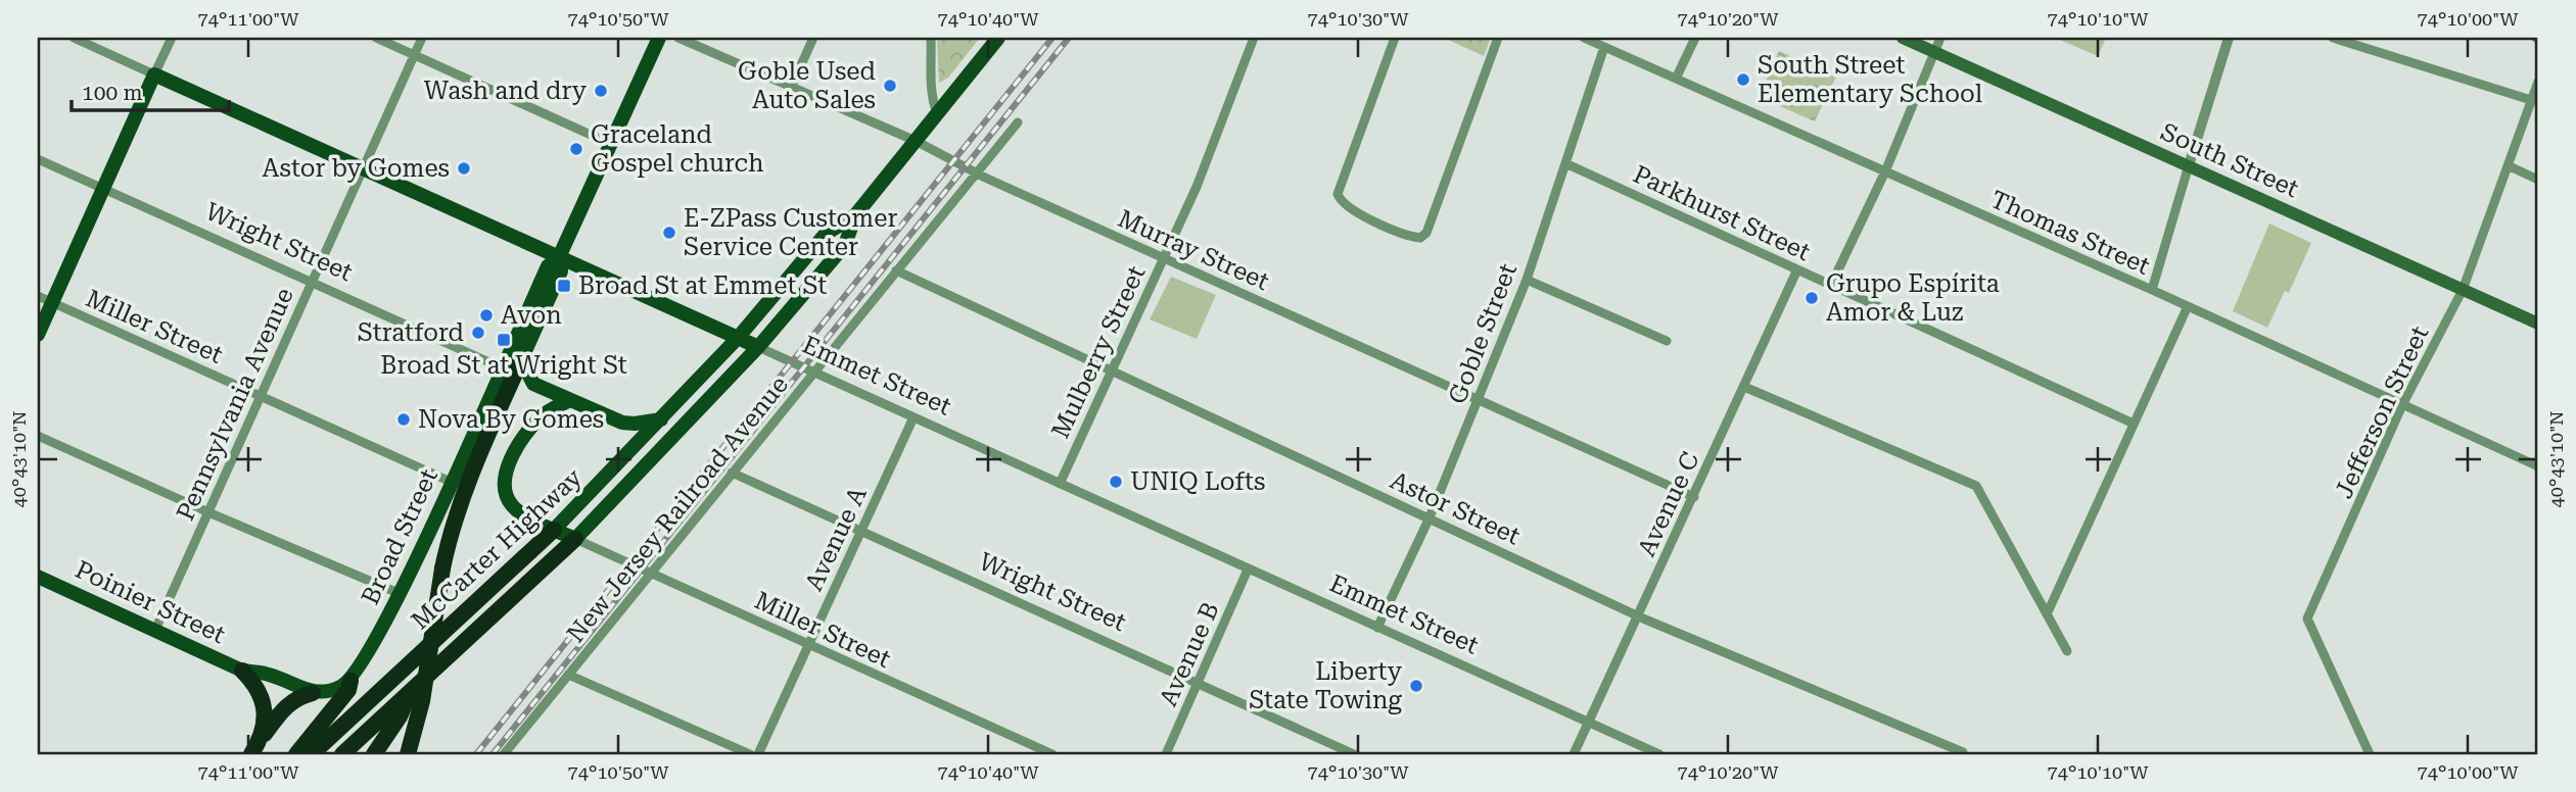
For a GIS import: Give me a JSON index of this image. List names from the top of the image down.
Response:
{
  "streets": {
    "highway": ["McCarter Highway"],
    "main road": [
      "South Street",
      "Emmet Street",
      "Broad Street",
      "Poinier Street"
    ],
    "street": [
      "Parkhurst Street",
      "Thomas Street",
      "Wright Street",
      "Murray Street",
      "Miller Street",
      "Goble Street",
      "Mulberry Street",
      "Pennsylvania Avenue",
      "Jefferson Street",
      "Avenue C",
      "Astor Street",
      "New Jersey Railroad Avenue",
      "Avenue A",
      "Avenue B"
    ]
  },
  "crossings": [
    ["South Street", "Jefferson Street"],
    ["Parkhurst Street", "Goble Street"],
    ["Parkhurst Street", "Avenue C"],
    ["Thomas Street", "Goble Street"],
    ["Thomas Street", "Jefferson Street"],
    ["Wright Street", "Pennsylvania Avenue"],
    ["Wright Street", "New Jersey Railroad Avenue"],
    ["Wright Street", "Broad Street"],
    ["Wright Street", "Avenue A"],
    ["Wright Street", "Avenue B"],
    ["Murray Street", "Goble Street"],
    ["Murray Street", "Mulberry Street"],
    ["Murray Street", "Avenue C"],
    ["Murray Street", "New Jersey Railroad Avenue"],
    ["Murray Street", "McCarter Highway"],
    ["Miller Street", "Pennsylvania Avenue"],
    ["Miller Street", "New Jersey Railroad Avenue"],
    ["Miller Street", "Broad Street"],
    ["Miller Street", "Avenue A"],
    ["Miller Street", "McCarter Highway"],
    ["Goble Street", "Emmet Street"],
    ["Goble Street", "Astor Street"],
    ["Mulberry Street", "Emmet Street"],
    ["Mulberry Street", "Astor Street"],
    ["Emmet Street", "Pennsylvania Avenue"],
    ["Emmet Street", "Avenue C"],
    ["Emmet Street", "New Jersey Railroad Avenue"],
    ["Emmet Street", "Broad Street"],
    ["Emmet Street", "Avenue A"],
    ["Emmet Street", "McCarter Highway"],
    ["Emmet Street", "Avenue B"],
    ["Pennsylvania Avenue", "Poinier Street"],
    ["Avenue C", "Astor Street"],
    ["Astor Street", "New Jersey Railroad Avenue"]
  ],
  "places": {
    "other": [
      "South Street Elementary School",
      "Goble Used Auto Sales",
      "Wash and dry",
      "Graceland Gospel church",
      "Astor by Gomes",
      "E-ZPass Customer Service Center",
      "Grupo Espírita Amor & Luz",
      "Avon",
      "Stratford",
      "Nova By Gomes",
      "UNIQ Lofts",
      "Liberty State Towing"
    ],
    "transit": ["Broad St at Emmet St", "Broad St at Wright St"]
  },
  "scale_bar": "100 m",
  "coordinates": [
    "74°11'00\"W",
    "74°10'50\"W",
    "74°10'40\"W",
    "74°10'30\"W",
    "74°10'20\"W",
    "74°10'10\"W",
    "74°10'00\"W",
    "40°43'10\"N"
  ]
}
